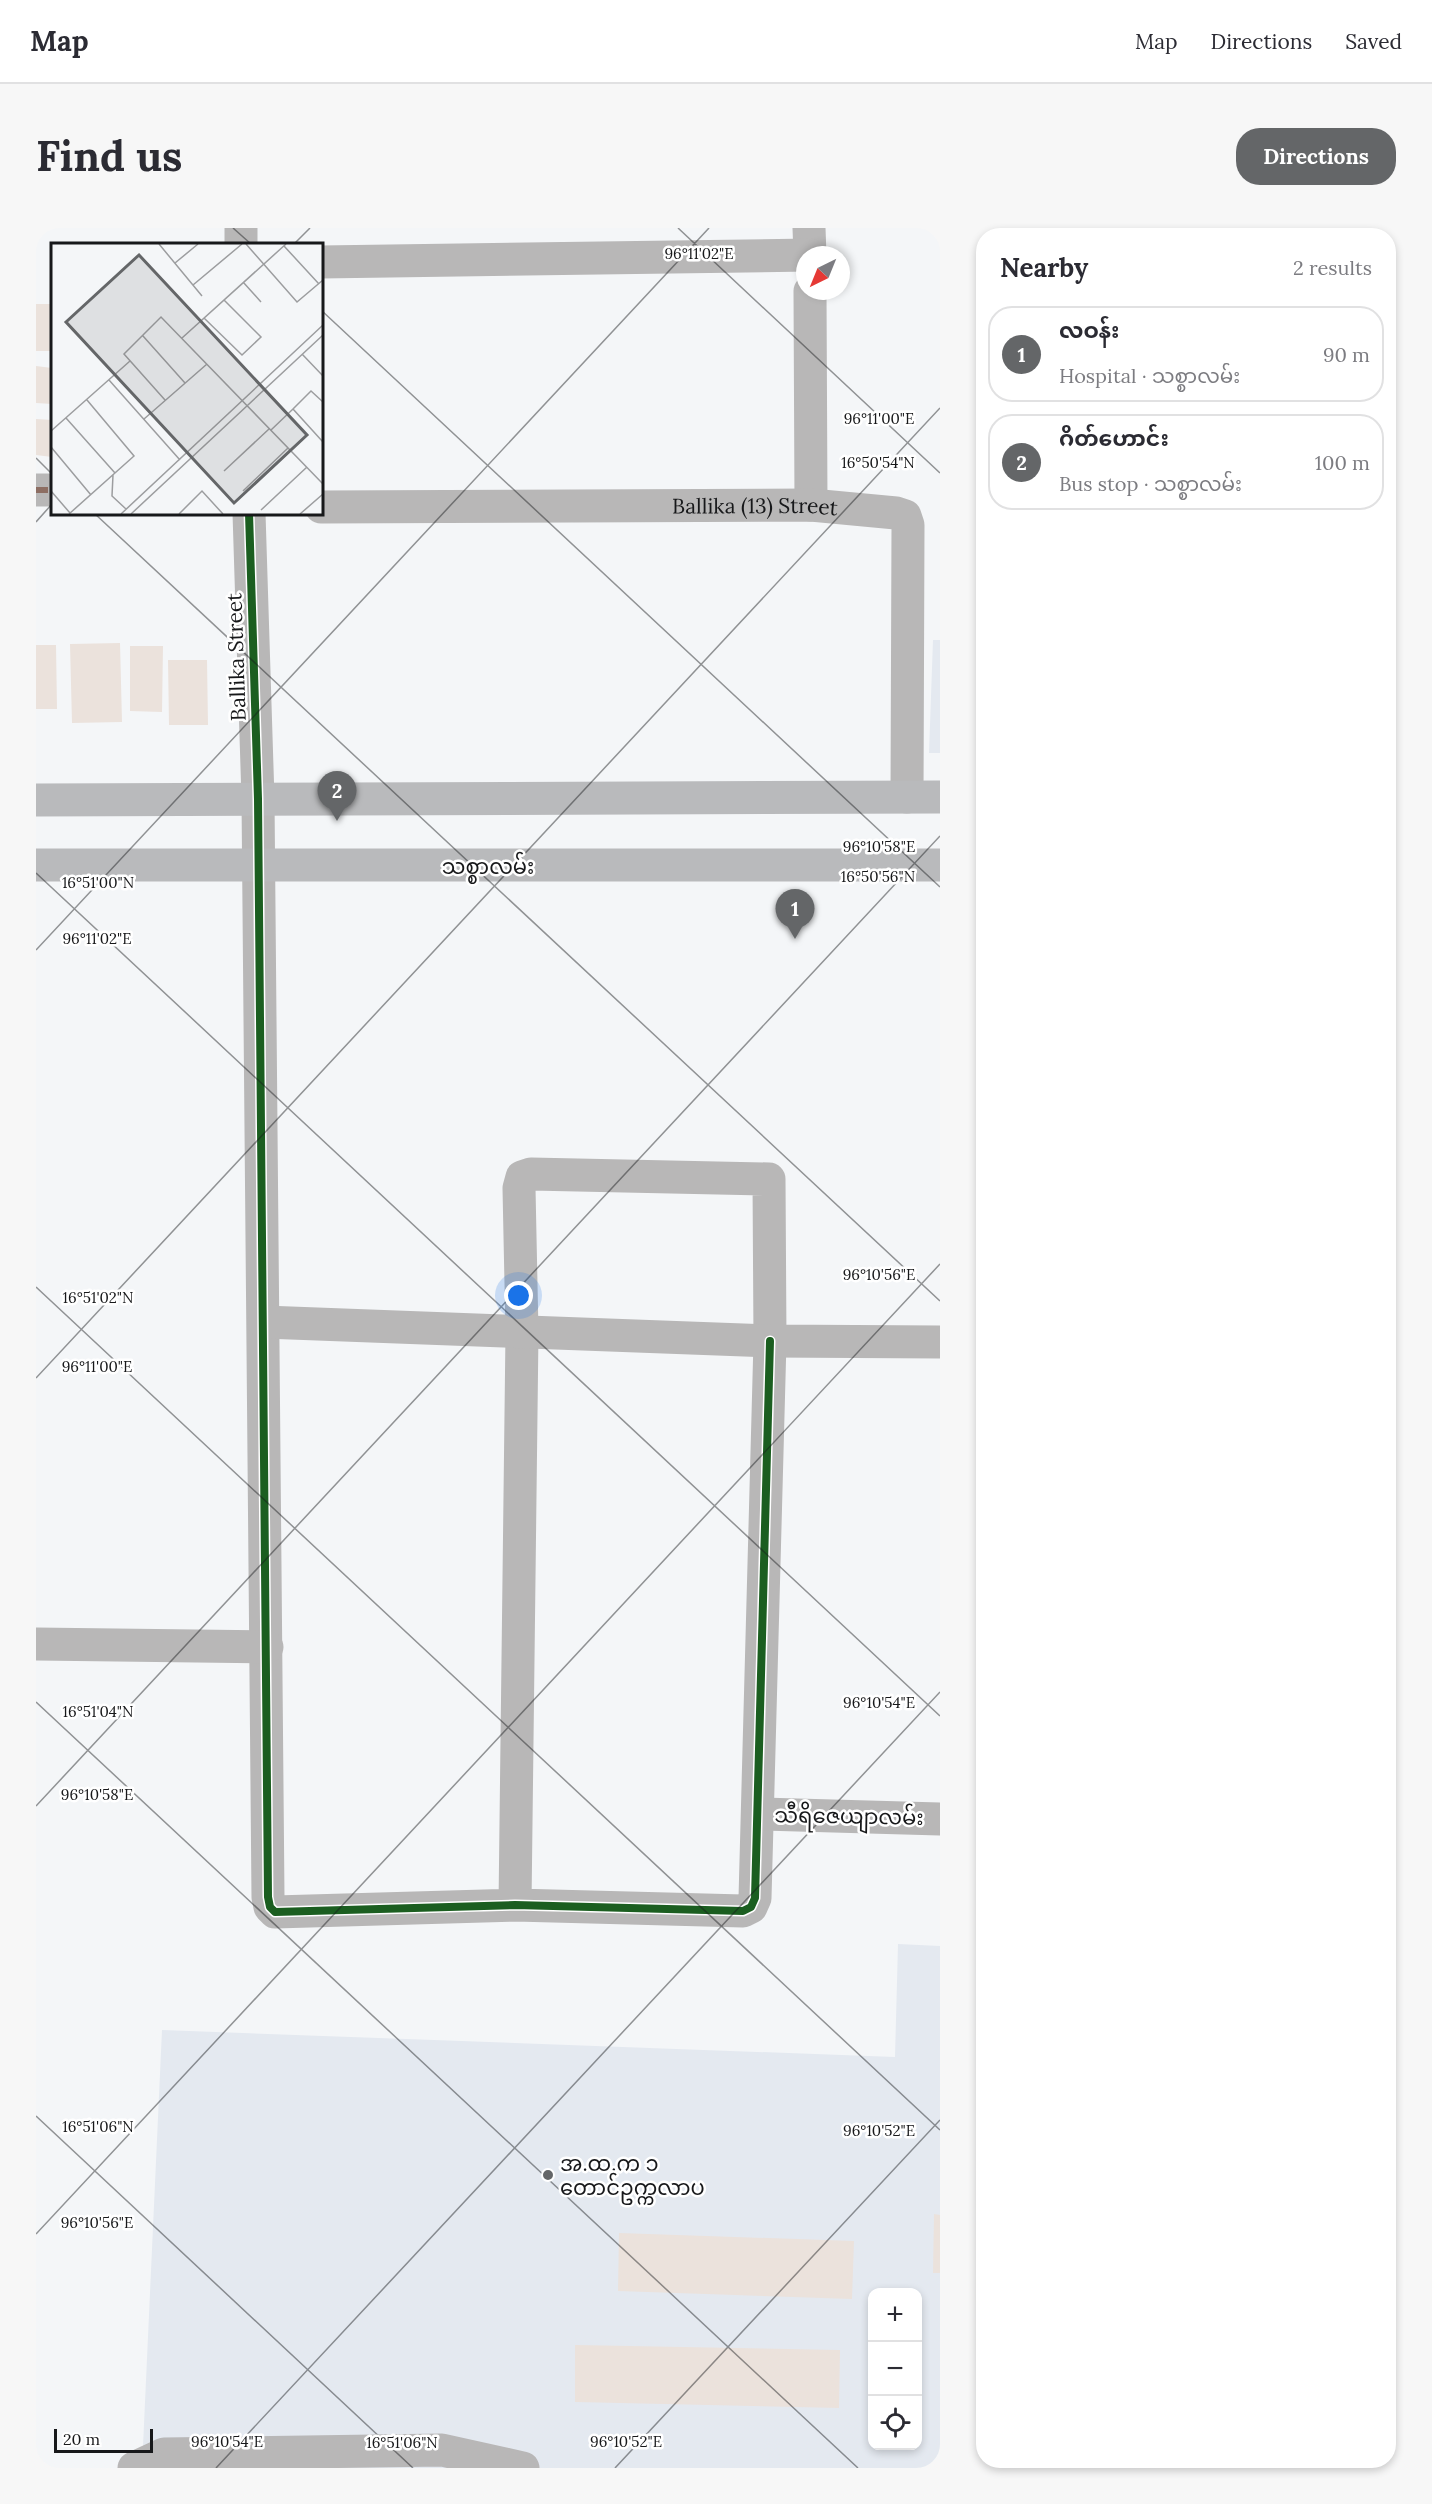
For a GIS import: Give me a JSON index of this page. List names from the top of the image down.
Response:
{
  "streets": {
    "main road": ["သစ္စာလမ်း"],
    "street": ["Ballika (13) Street", "Ballika Street", "သီရိဇေယျာလမ်း"]
  },
  "crossings": [
    ["Ballika Street", "သစ္စာလမ်း"],
    ["Ballika Street", "သီရိဇေယျာလမ်း"]
  ],
  "places": ["အ.ထ.က ၁ တောင်ဥက္ကလာပ"],
  "scale_bar": "20 m",
  "north": "bottom left",
  "page": {
    "header": "Map",
    "nav": ["Map", "Directions", "Saved"],
    "buttons": "Directions",
    "title": "Find us",
    "heading": ["Nearby", "2 results"],
    "list": [
      {
        "mark": "1",
        "name": "လဝန်း",
        "note": "Hospital · သစ္စာလမ်း",
        "value": "90 m"
      },
      {
        "mark": "2",
        "name": "ဂိတ်ဟောင်း",
        "note": "Bus stop · သစ္စာလမ်း",
        "value": "100 m"
      }
    ],
    "pins": ["2", "1"],
    "map_buttons": ["+", "−"],
    "scale": "20 m"
  },
  "coordinates": [
    "96°11'02\"E",
    "96°11'00\"E",
    "16°50'54\"N",
    "96°10'58\"E",
    "16°50'56\"N",
    "16°51'00\"N",
    "96°10'56\"E",
    "16°51'02\"N",
    "96°10'54\"E",
    "16°51'04\"N",
    "16°51'06\"N",
    "96°10'52\"E"
  ]
}
